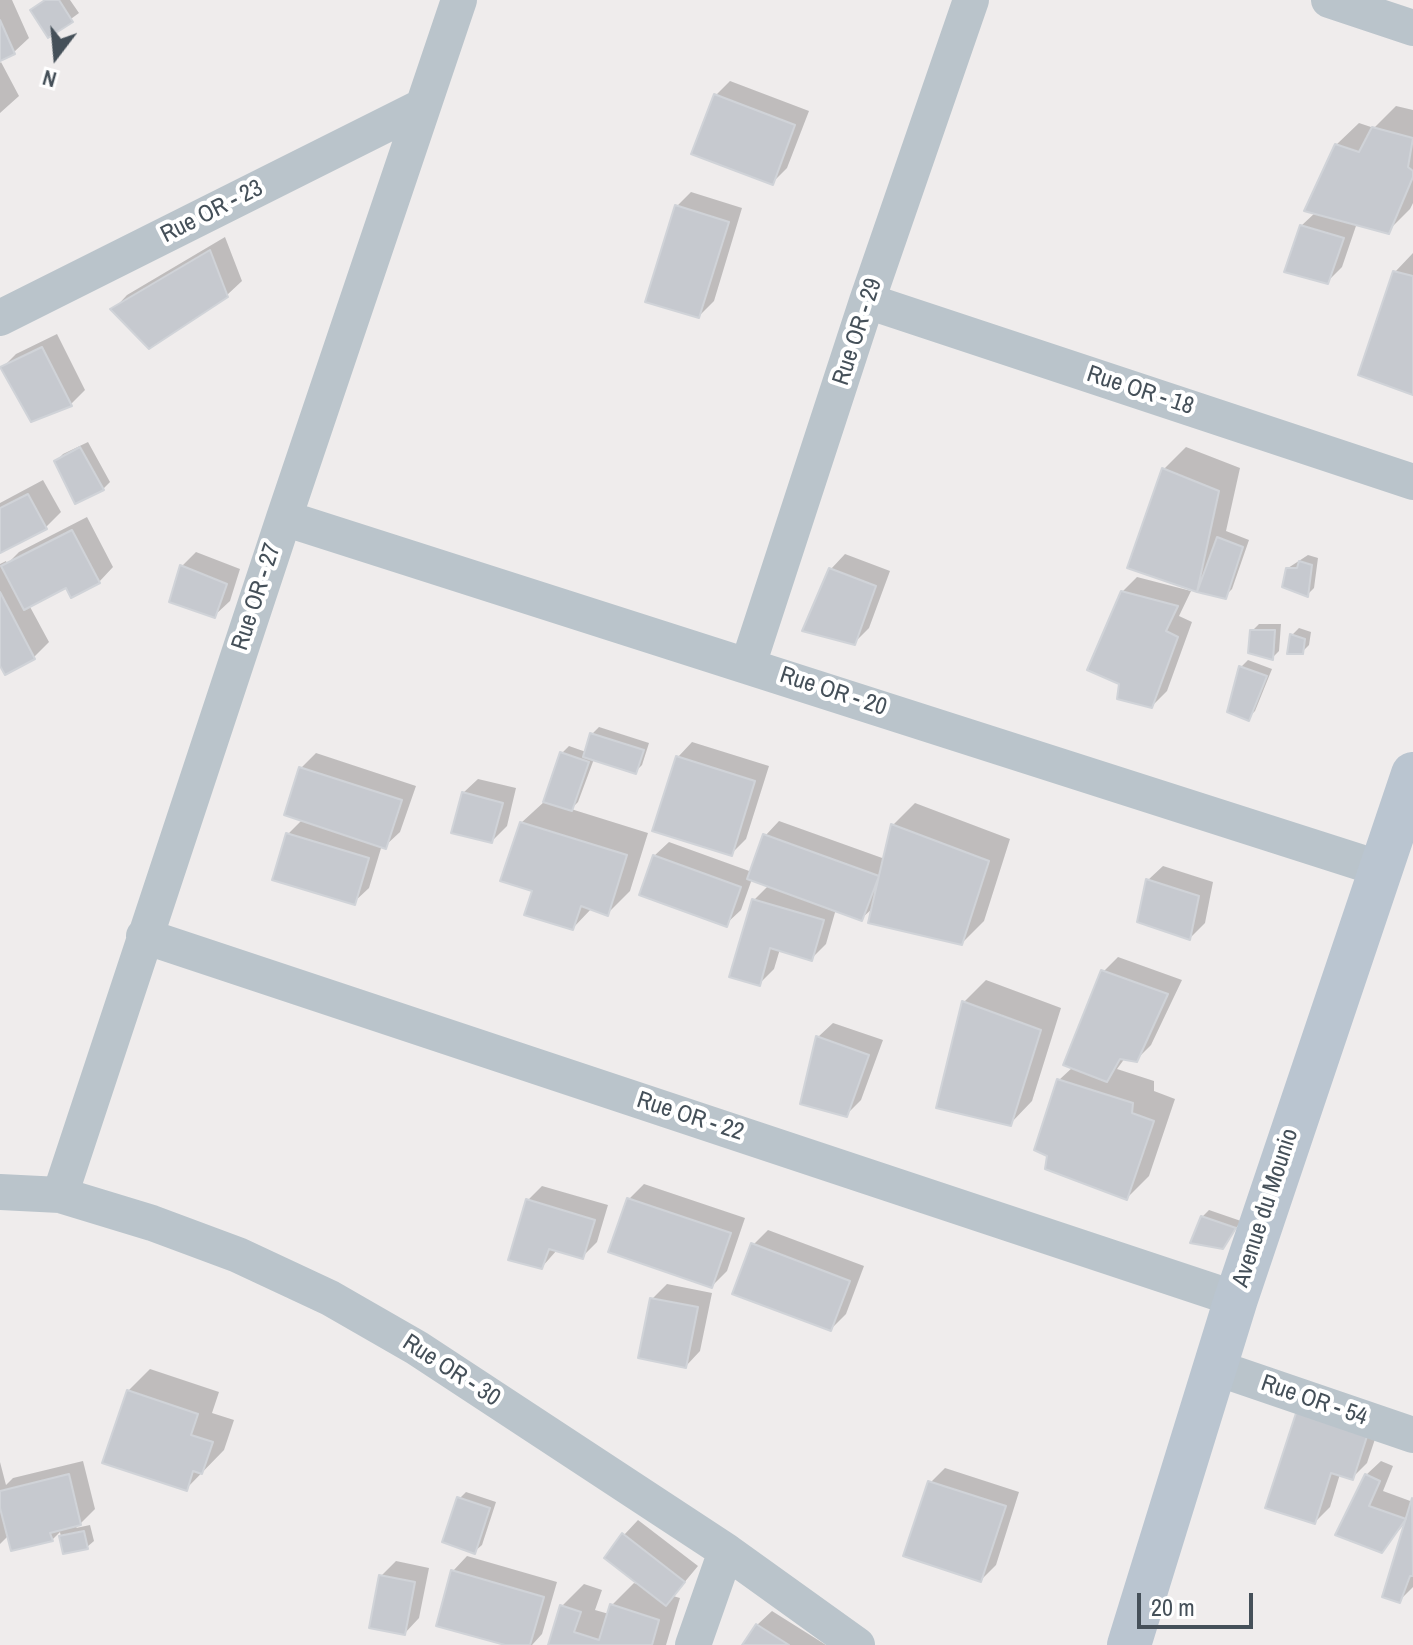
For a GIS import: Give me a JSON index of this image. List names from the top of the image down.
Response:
{
  "streets": {
    "street": [
      "Rue OR - 23",
      "Rue OR - 29",
      "Rue OR - 18",
      "Rue OR - 27",
      "Rue OR - 20",
      "Rue OR - 22",
      "Avenue du Mounio",
      "Rue OR - 30",
      "Rue OR - 54"
    ]
  },
  "crossings": [
    ["Rue OR - 23", "Rue OR - 27"],
    ["Rue OR - 29", "Rue OR - 18"],
    ["Rue OR - 29", "Rue OR - 20"],
    ["Rue OR - 27", "Rue OR - 20"],
    ["Rue OR - 27", "Rue OR - 22"],
    ["Rue OR - 27", "Rue OR - 30"],
    ["Rue OR - 20", "Avenue du Mounio"],
    ["Rue OR - 22", "Avenue du Mounio"],
    ["Avenue du Mounio", "Rue OR - 54"]
  ],
  "scale_bar": "20 m",
  "north": "bottom"
}
